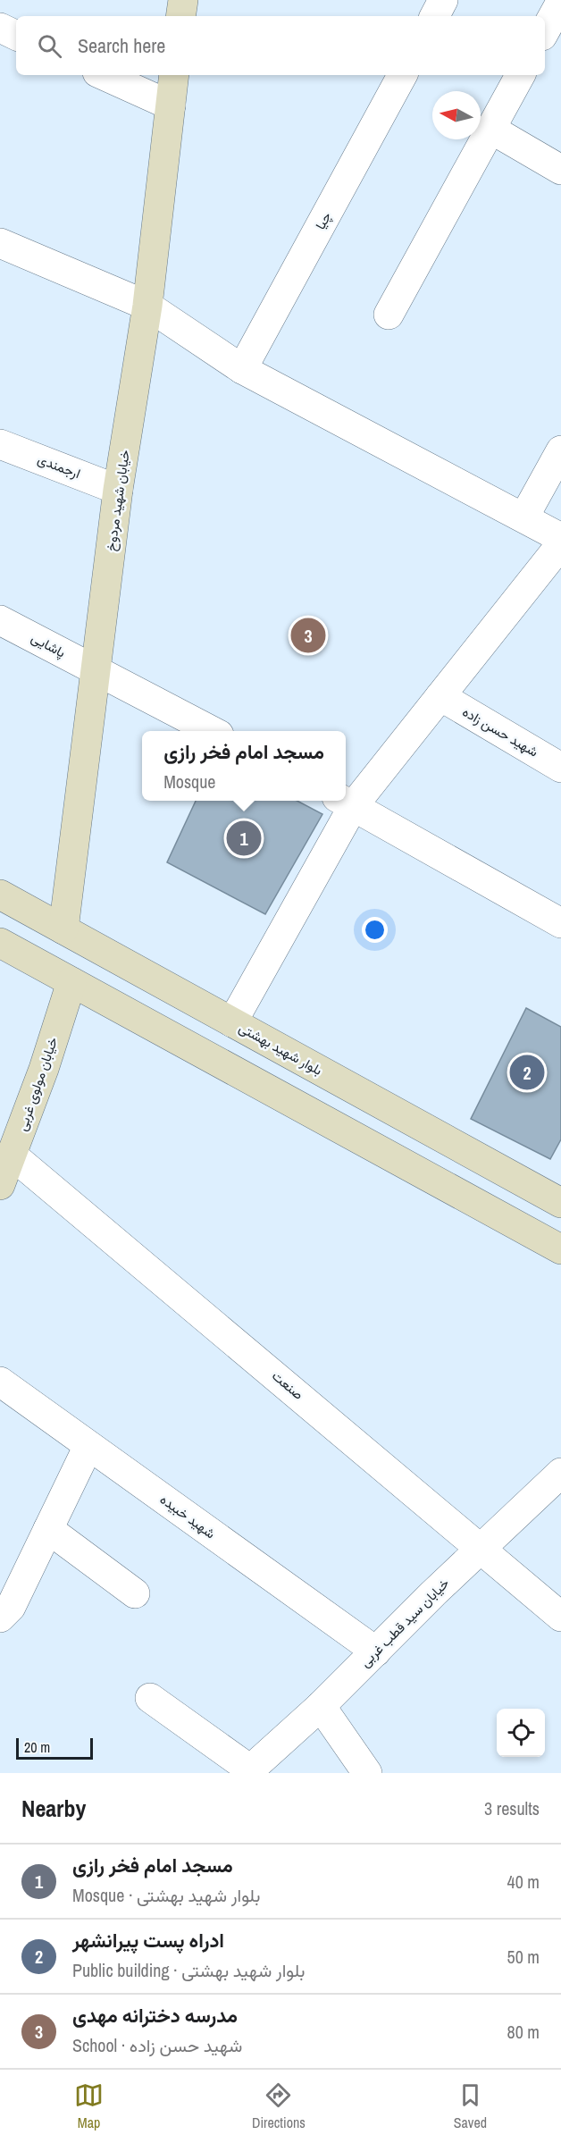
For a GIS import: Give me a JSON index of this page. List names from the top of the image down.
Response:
{
  "streets": {
    "main road": ["خیابان شهید مردوخ", "بلوار شهید بهشتی", "خیابان مولوی غربی"],
    "street": [
      "چیا",
      "ارجمندی",
      "پاشایی",
      "شهید حسن زاده",
      "صنعت",
      "شهید خبیده",
      "خیابان سید قطب غربی"
    ]
  },
  "crossings": [
    ["ارجمندی", "خیابان شهید مردوخ"],
    ["خیابان شهید مردوخ", "پاشایی"],
    ["خیابان شهید مردوخ", "بلوار شهید بهشتی"],
    ["خیابان مولوی غربی", "صنعت"],
    ["صنعت", "خیابان سید قطب غربی"],
    ["شهید خبیده", "خیابان سید قطب غربی"]
  ],
  "scale_bar": "20 m",
  "north": "left",
  "page": {
    "search": "Search here",
    "pins": ["3", "1", "2"],
    "popup": ["مسجد امام فخر رازی", "Mosque"],
    "scale": "20 m",
    "heading": ["Nearby", "3 results"],
    "list": [
      {
        "mark": "1",
        "name": "مسجد امام فخر رازی",
        "note": "Mosque · بلوار شهید بهشتی",
        "value": "40 m"
      },
      {
        "mark": "2",
        "name": "ادراه پست پیرانشهر",
        "note": "Public building · بلوار شهید بهشتی",
        "value": "50 m"
      },
      {
        "mark": "3",
        "name": "مدرسه دخترانه مهدی",
        "note": "School · شهید حسن زاده",
        "value": "80 m"
      }
    ],
    "nav": ["Map", "Directions", "Saved"]
  }
}
